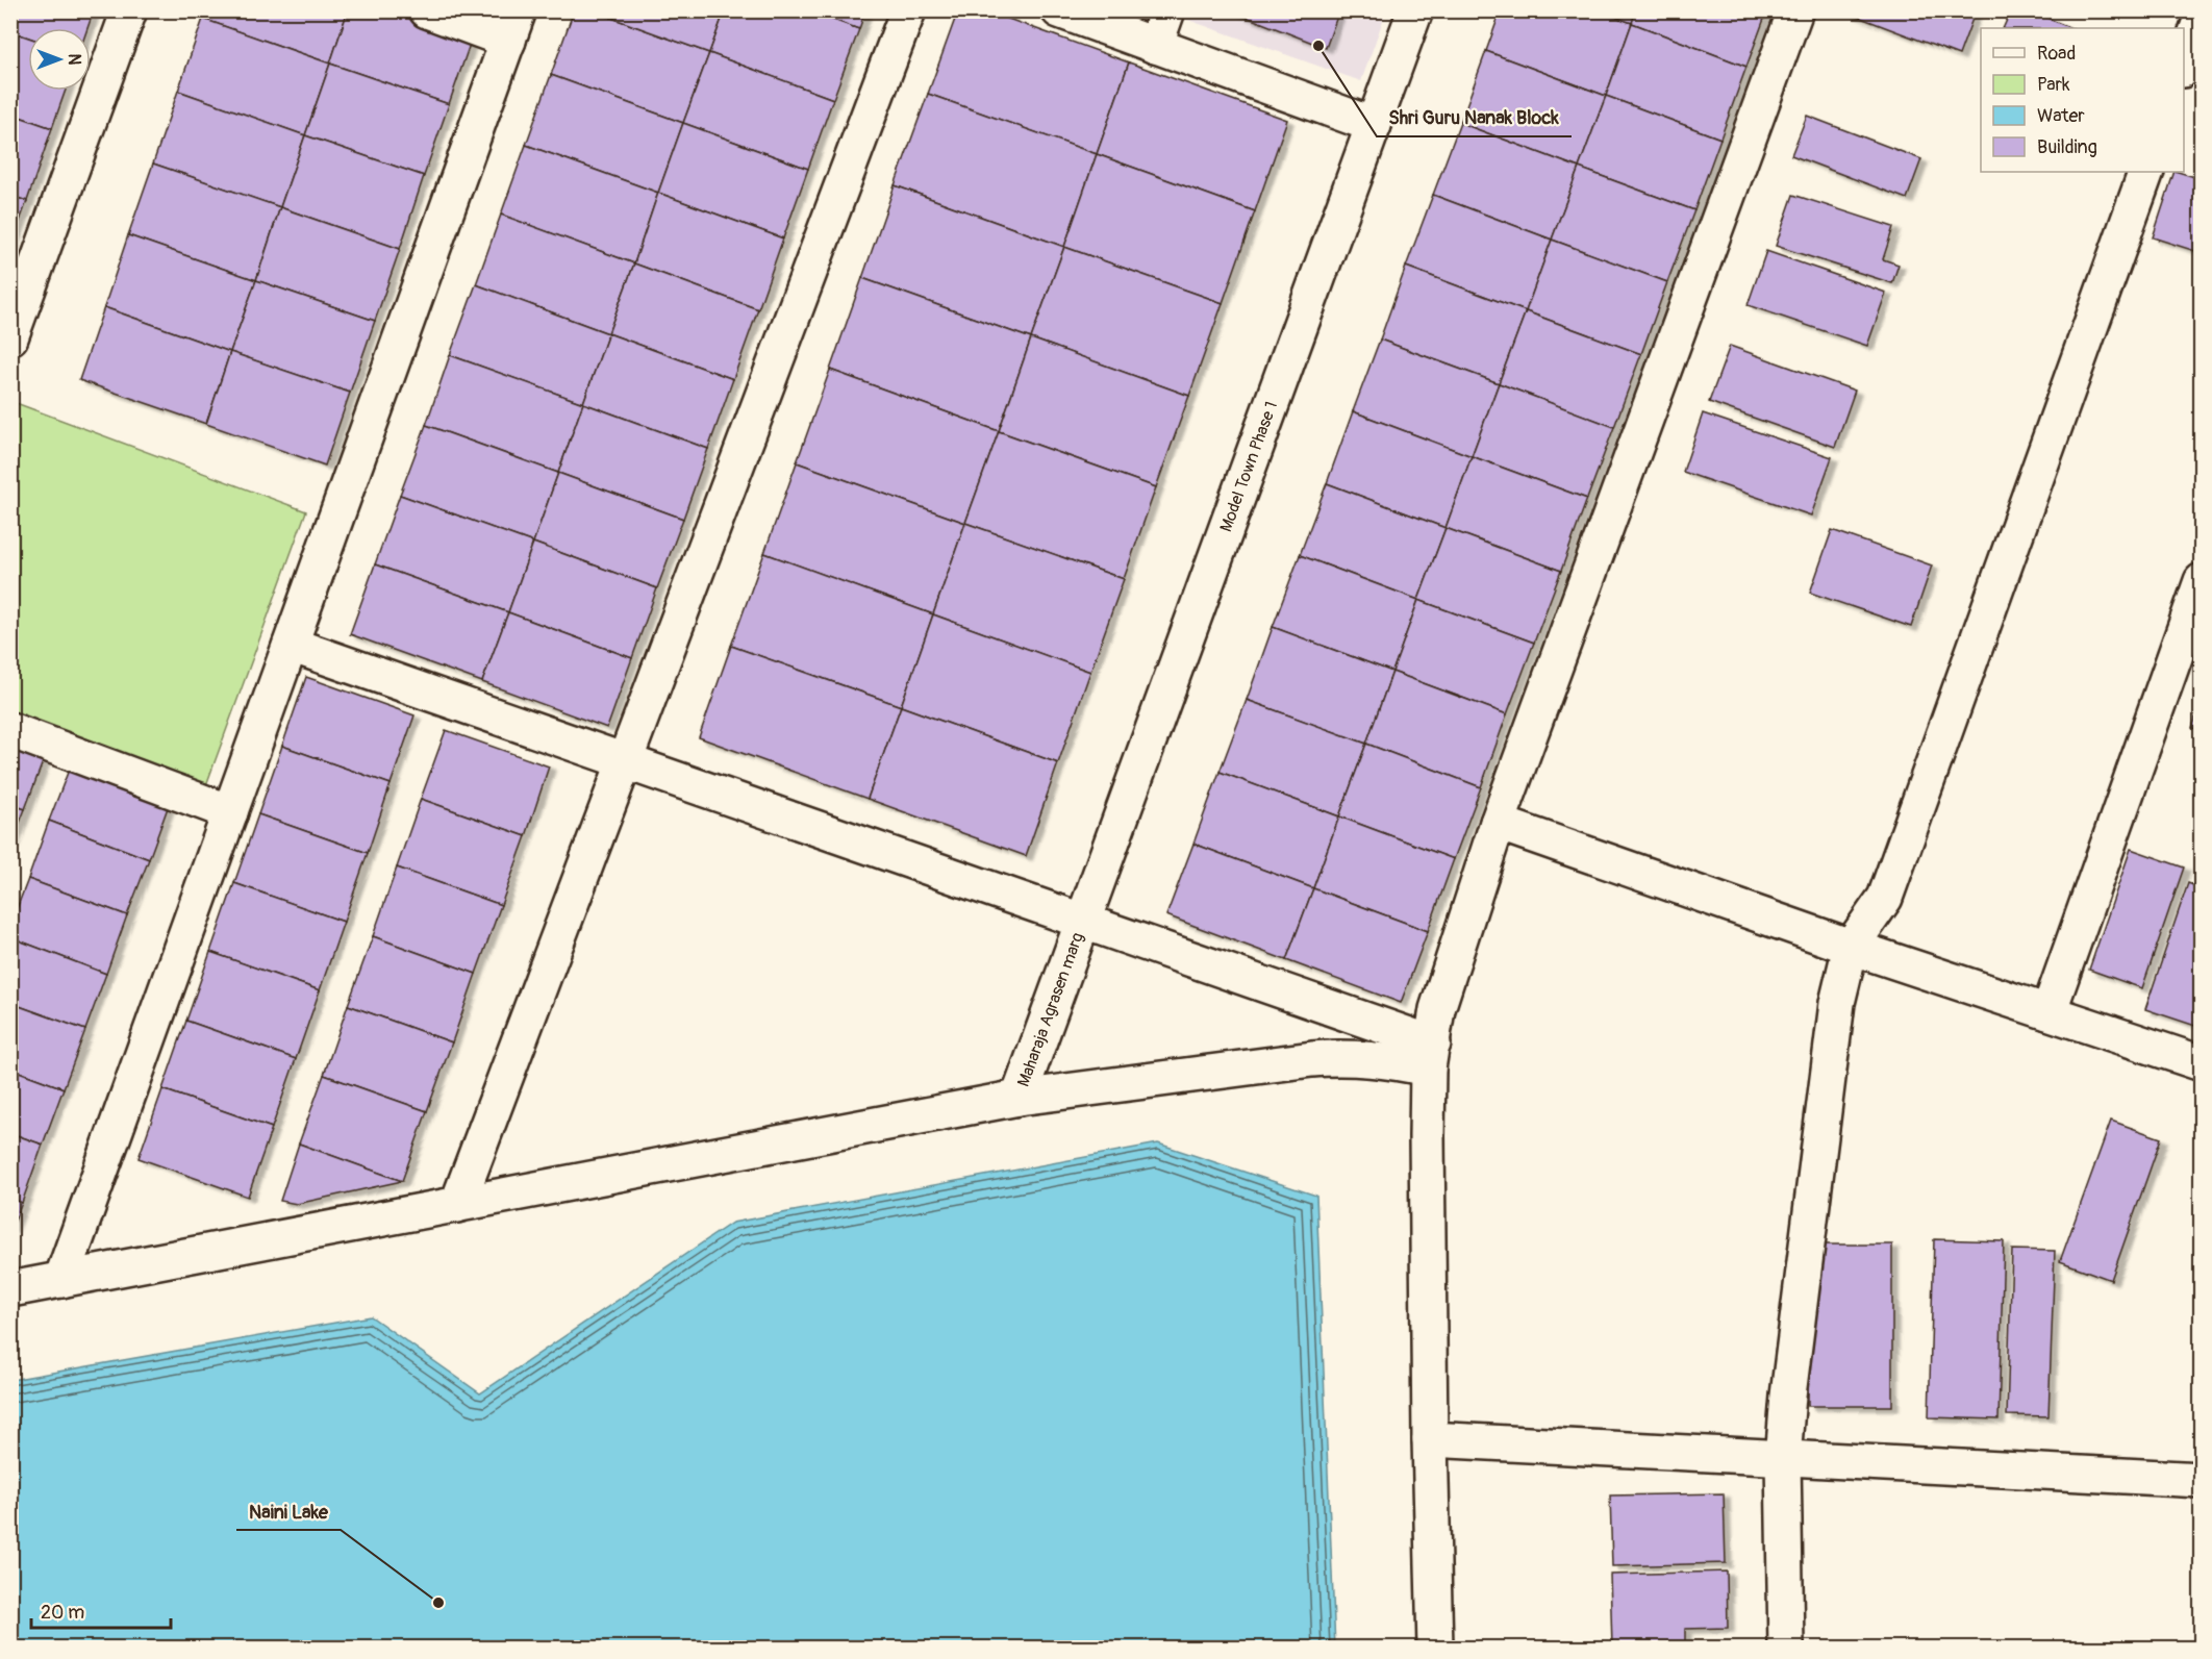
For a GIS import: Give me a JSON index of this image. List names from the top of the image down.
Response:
{
  "streets": {
    "street": ["Model Town Phase 1", "Maharaja Agrasen marg"]
  },
  "crossings": [
    ["Model Town Phase 1", "Maharaja Agrasen marg"]
  ],
  "places": ["Shri Guru Nanak Block", "Naini Lake"],
  "legend": [
    "Road",
    "Park",
    "Water",
    "Building"
  ],
  "scale_bar": "20 m",
  "north": "right"
}
